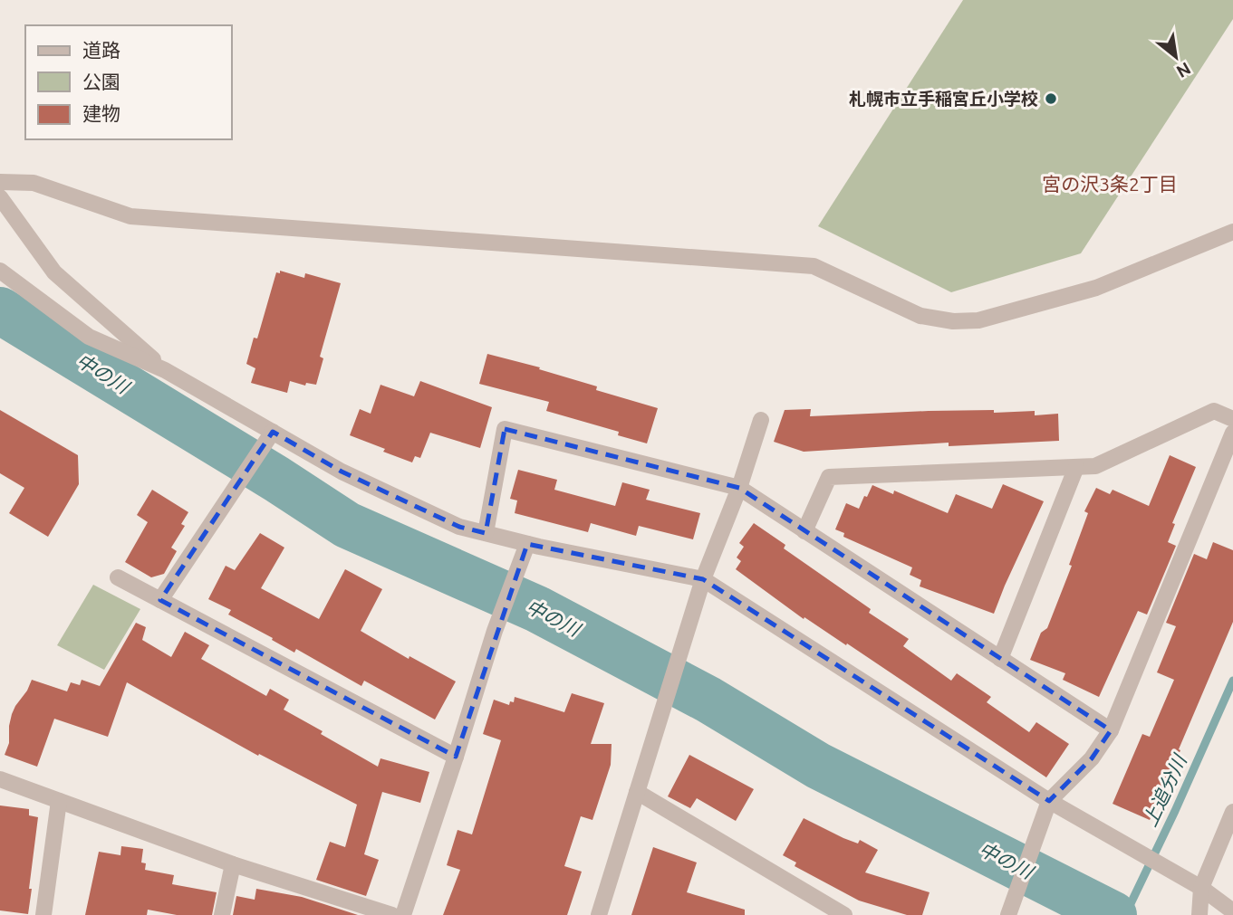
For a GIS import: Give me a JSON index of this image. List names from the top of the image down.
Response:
{
  "districts": ["宮の沢3条2丁目"],
  "water": ["中の川", "上追分川"],
  "places": ["札幌市立手稲宮丘小学校"],
  "legend": ["道路", "公園", "建物"],
  "north": "bottom right"
}
